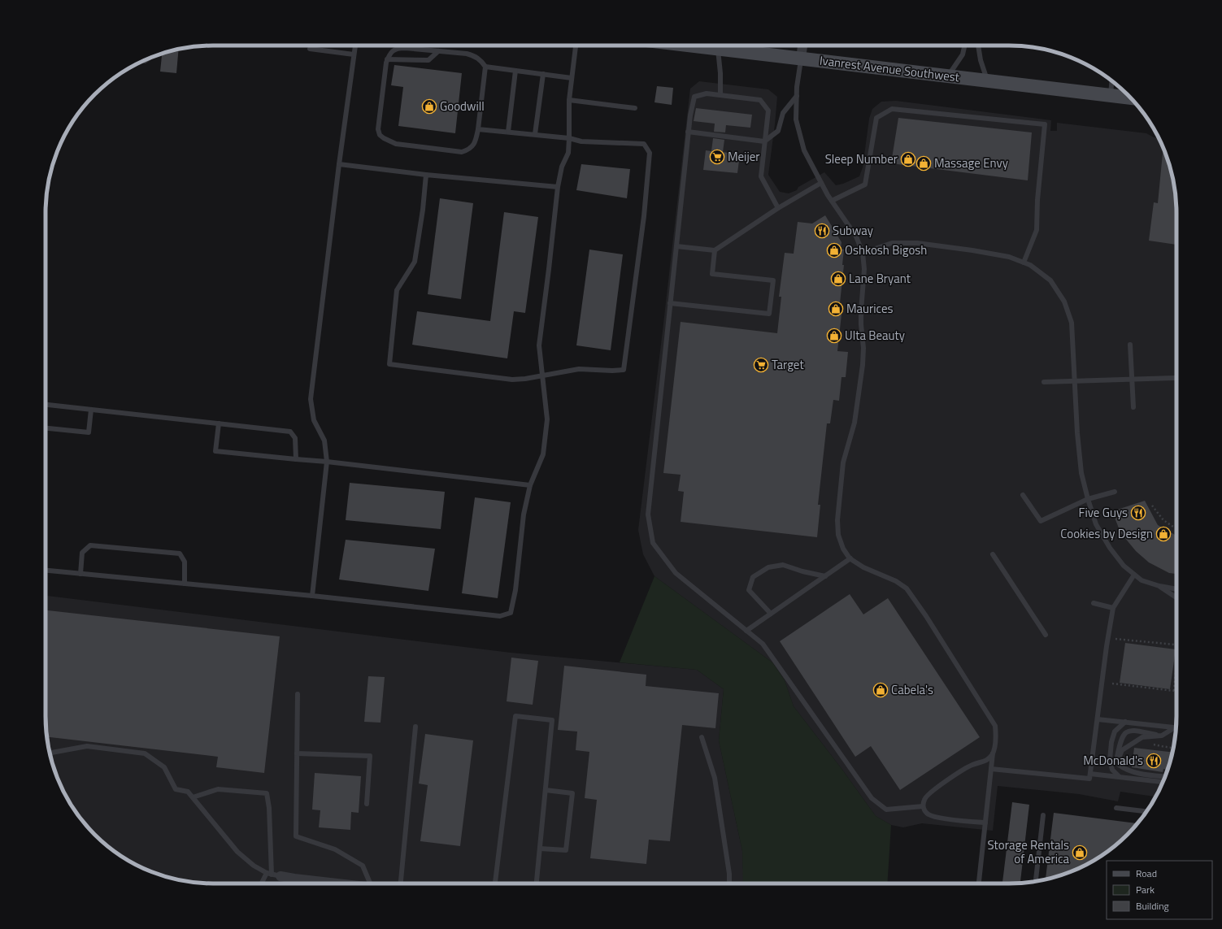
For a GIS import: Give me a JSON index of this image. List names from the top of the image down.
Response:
{
  "streets": {
    "street": ["Ivanrest Avenue Southwest"]
  },
  "places": {
    "shop": [
      "Goodwill",
      "Sleep Number",
      "Massage Envy",
      "Oshkosh Bigosh",
      "Lane Bryant",
      "Maurices",
      "Ulta Beauty",
      "Cookies by Design",
      "Cabela's",
      "Storage Rentals of America"
    ],
    "supermarket": ["Meijer", "Target"],
    "restaurant": ["Subway", "Five Guys", "McDonald's"]
  },
  "legend": ["Road", "Park", "Building"]
}
